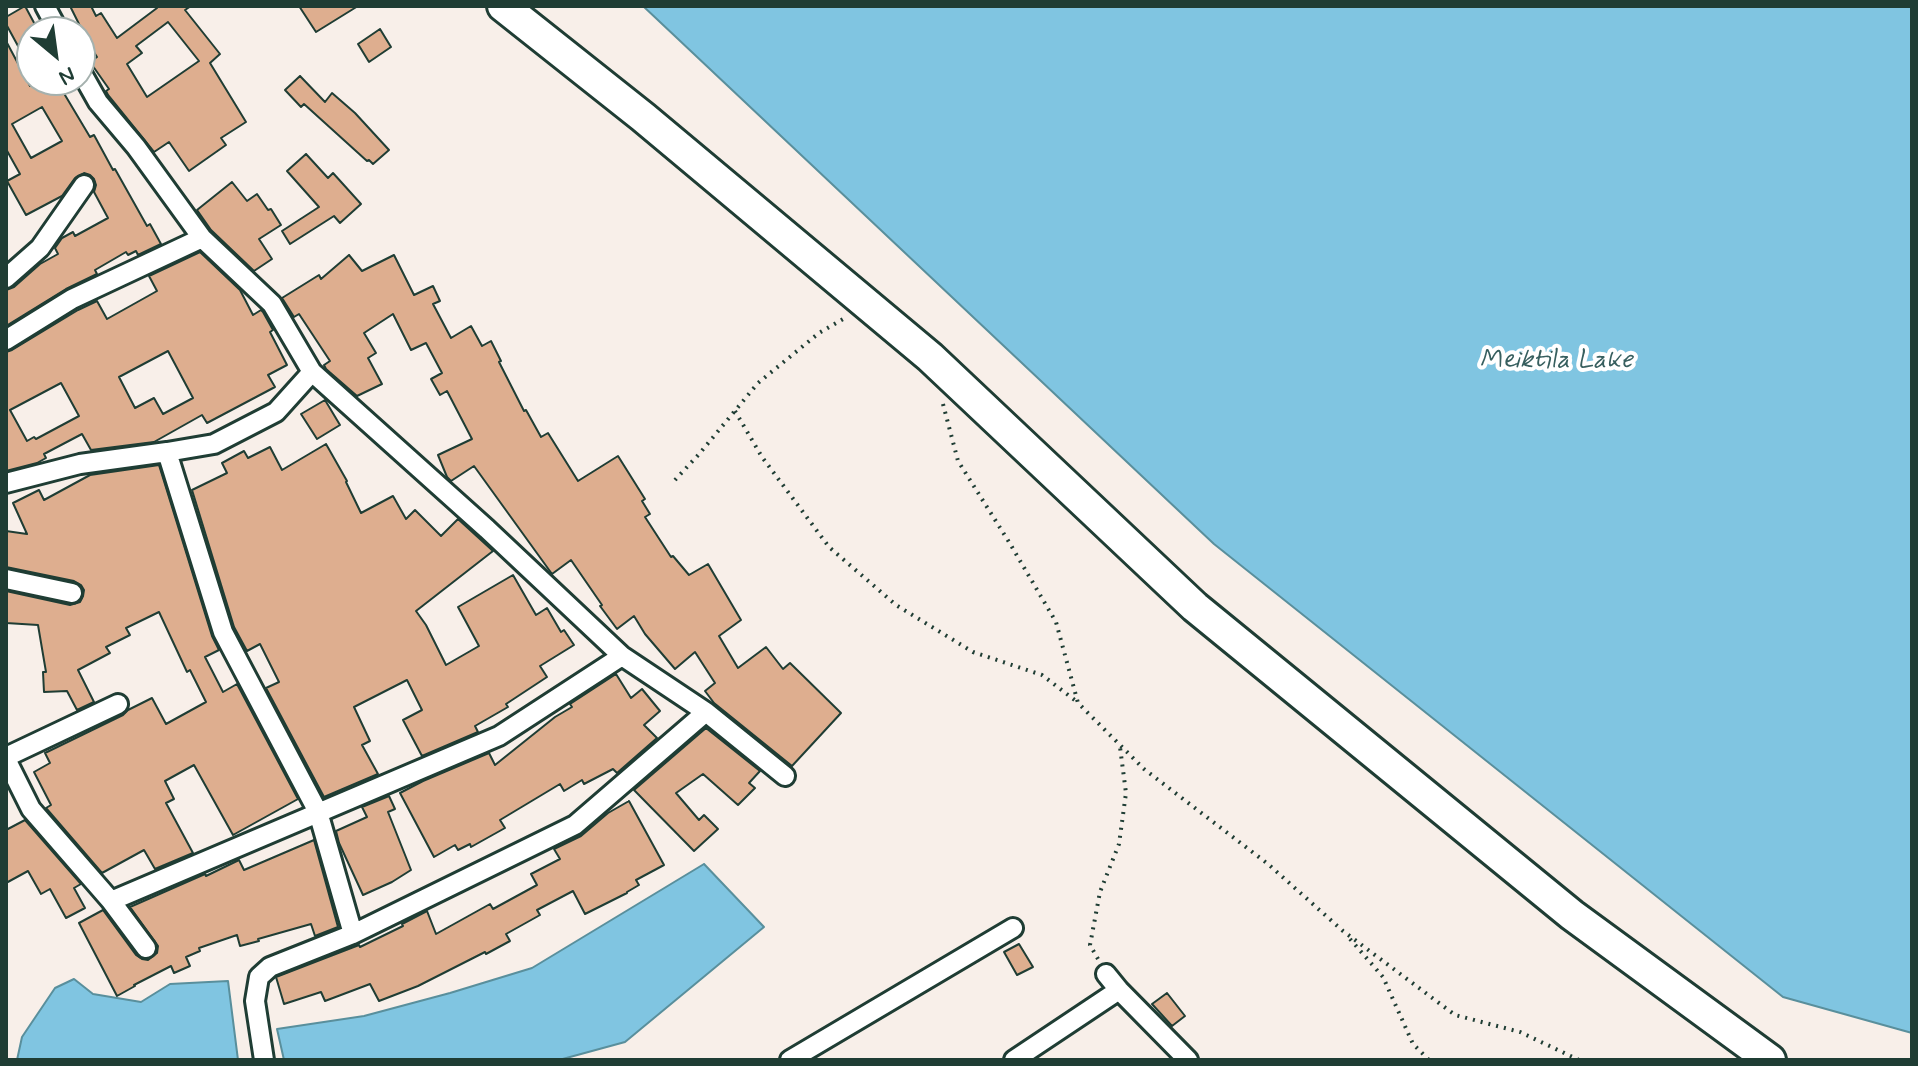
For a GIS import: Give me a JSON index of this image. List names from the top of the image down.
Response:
{
  "water": ["Meiktila Lake"],
  "north": "bottom right"
}
